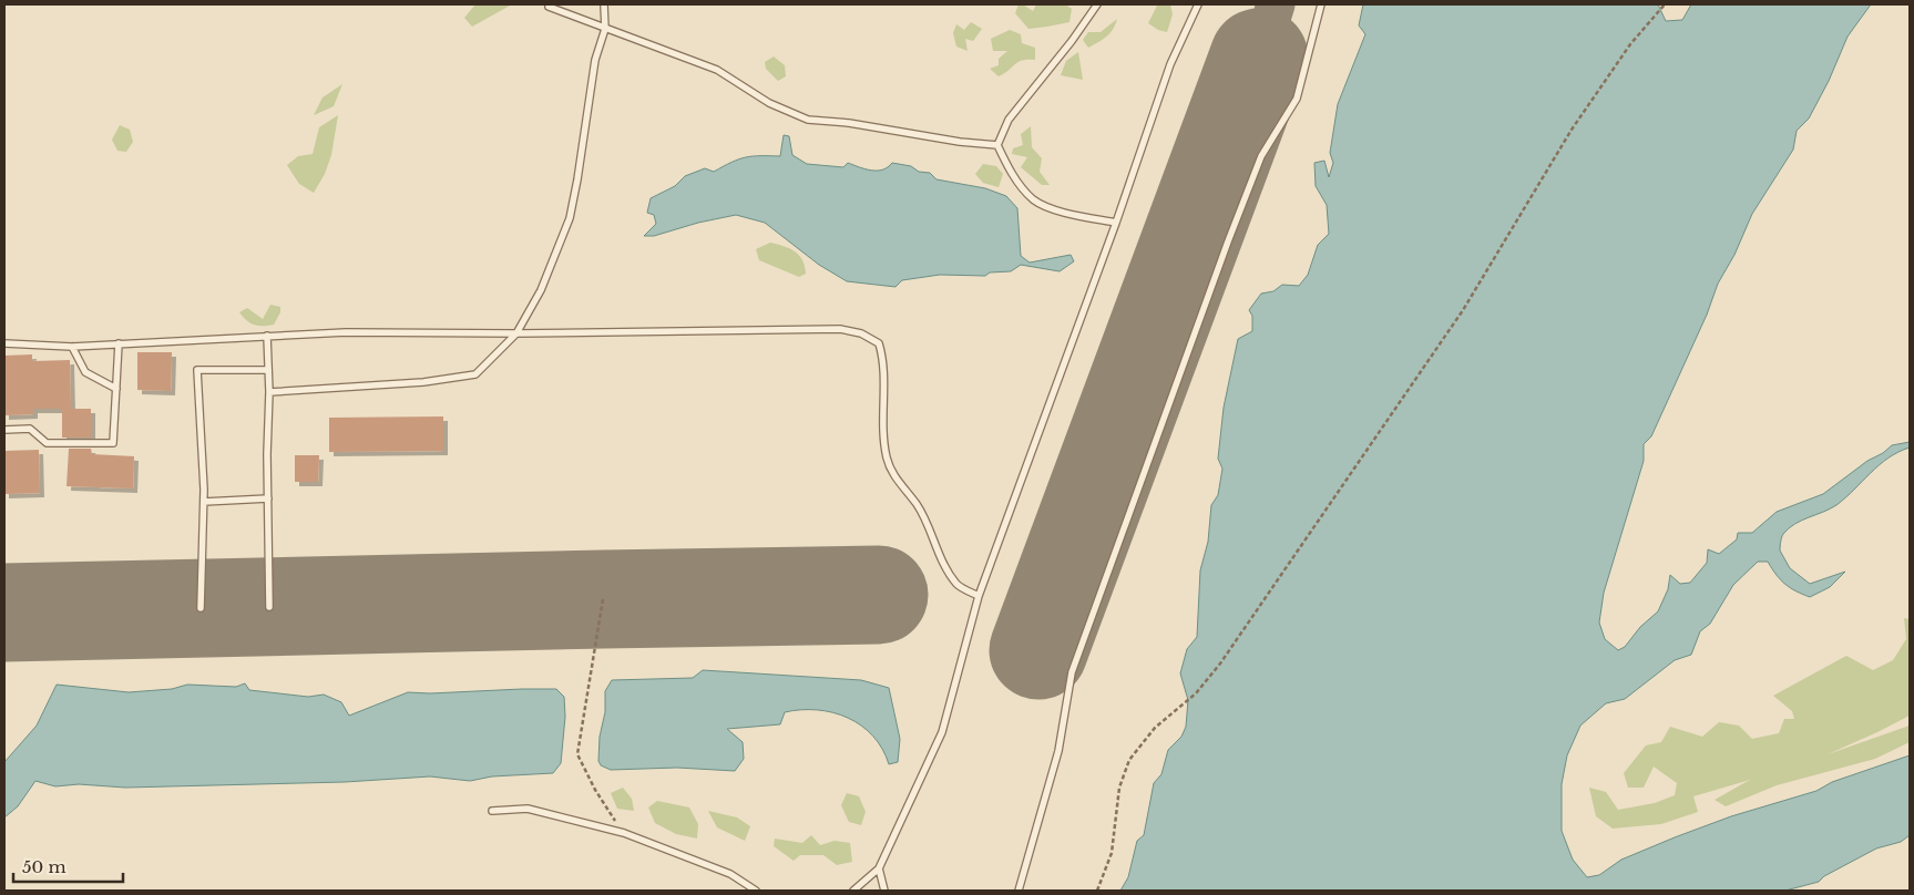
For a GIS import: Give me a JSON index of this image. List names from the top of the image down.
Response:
{
  "scale_bar": "50 m"
}
